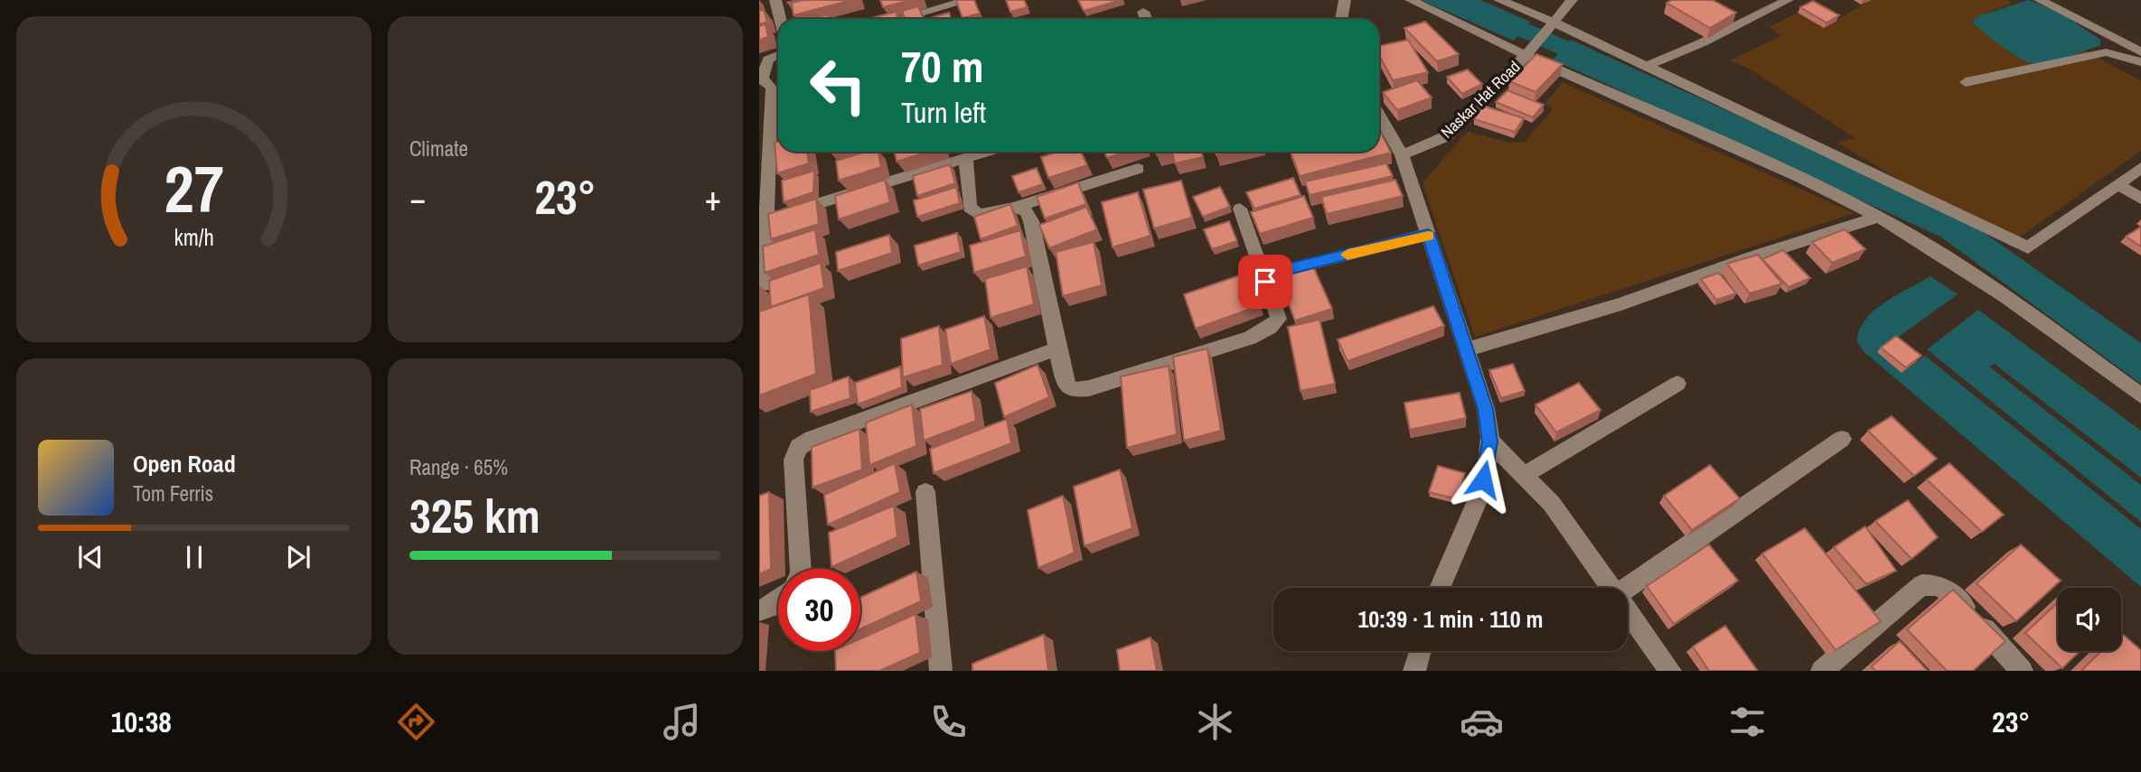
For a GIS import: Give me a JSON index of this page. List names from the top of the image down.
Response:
{
  "streets": {
    "street": ["Naskar Hat Road"]
  },
  "page": {
    "tile": [
      "Climate",
      ["Range · 65%", "325 km"]
    ],
    "turn": ["70 m", "Turn left"],
    "heat": ["−", "23°", "+"],
    "song": ["Open Road", "Tom Ferris"],
    "limit": "30",
    "trip": "10:39 · 1 min · 110 m",
    "tabs": ["10:38", "23°"],
    "gauge": ["27", "km/h"]
  }
}
